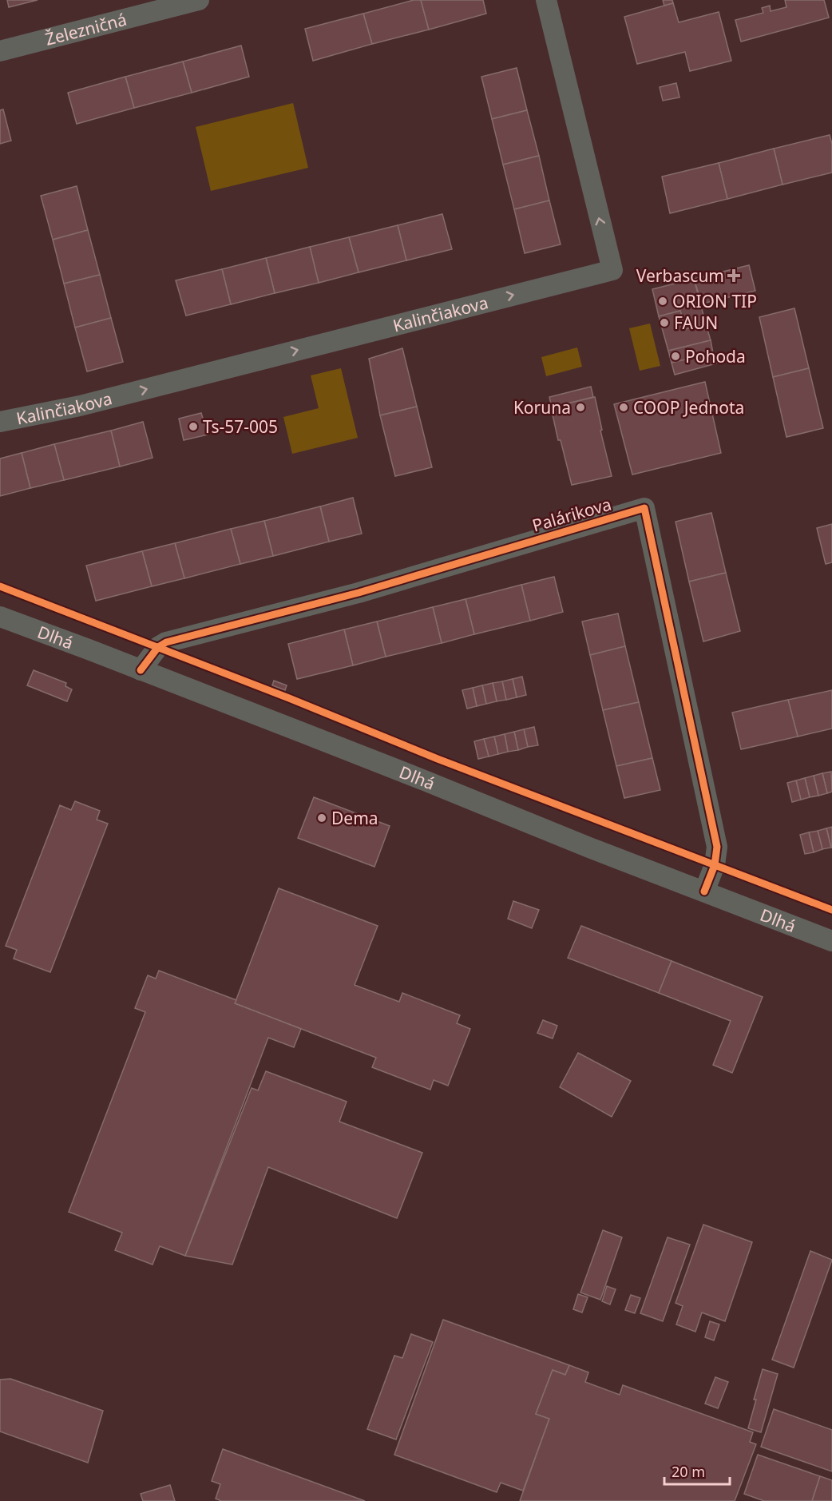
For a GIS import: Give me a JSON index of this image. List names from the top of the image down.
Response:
{
  "streets": {
    "street": [
      "Železničná",
      "Kalinčiakova",
      "Palárikova",
      "Dlhá"
    ]
  },
  "crossings": [
    ["Palárikova", "Dlhá"]
  ],
  "places": {
    "health": ["Verbascum"],
    "other": [
      "ORION TIP",
      "FAUN",
      "Pohoda",
      "Koruna",
      "COOP Jednota",
      "Ts-57-005",
      "Dema"
    ]
  },
  "scale_bar": "20 m"
}
